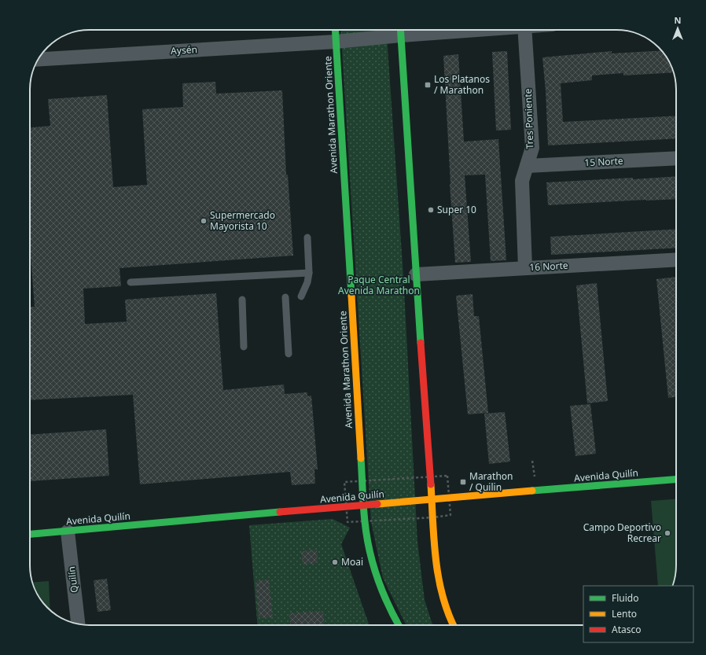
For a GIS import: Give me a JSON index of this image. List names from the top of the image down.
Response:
{
  "streets": {
    "main road": ["Avenida Marathon Oriente", "Avenida Quilín"],
    "street": [
      "Aysén",
      "Tres Poniente",
      "15 Norte",
      "16 Norte",
      "Quilín"
    ]
  },
  "crossings": [
    ["Aysén", "Avenida Marathon Oriente"],
    ["Avenida Marathon Oriente", "Avenida Quilín"],
    ["Tres Poniente", "15 Norte"],
    ["Tres Poniente", "16 Norte"],
    ["Avenida Quilín", "Quilín"]
  ],
  "parks": ["Paque Central Avenida Marathon"],
  "places": {
    "transit": ["Los Platanos / Marathon", "Marathon / Quilin"],
    "other": [
      "Super 10",
      "Supermercado Mayorista 10",
      "Campo Deportivo Recrear",
      "Moai"
    ]
  },
  "legend": ["Fluido", "Lento", "Atasco"],
  "north": "top"
}
